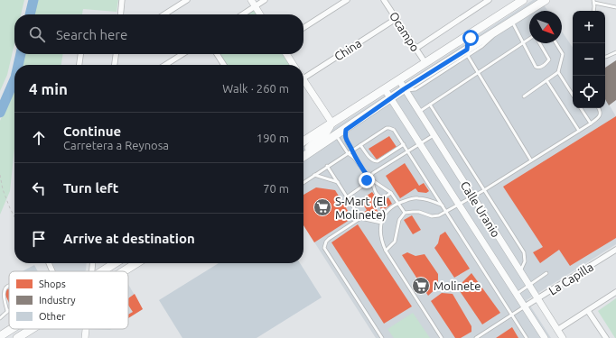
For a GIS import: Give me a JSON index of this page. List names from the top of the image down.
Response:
{
  "streets": {
    "street": [
      "Ocampo",
      "China",
      "Calle Uranio",
      "La Capilla"
    ]
  },
  "crossings": [
    ["Ocampo", "China"],
    ["Calle Uranio", "La Capilla"]
  ],
  "places": {
    "supermarket": ["S-Mart (El Molinete)", "Molinete"]
  },
  "legend": ["Shops", "Industry", "Other"],
  "north": "bottom right",
  "page": {
    "map_buttons": ["+", "−"],
    "search": "Search here",
    "heading": ["4 min", "Walk · 260 m"],
    "list": [
      ["Continue", "Carretera a Reynosa", "190 m"],
      ["Turn left", "70 m"],
      "Arrive at destination"
    ]
  }
}
